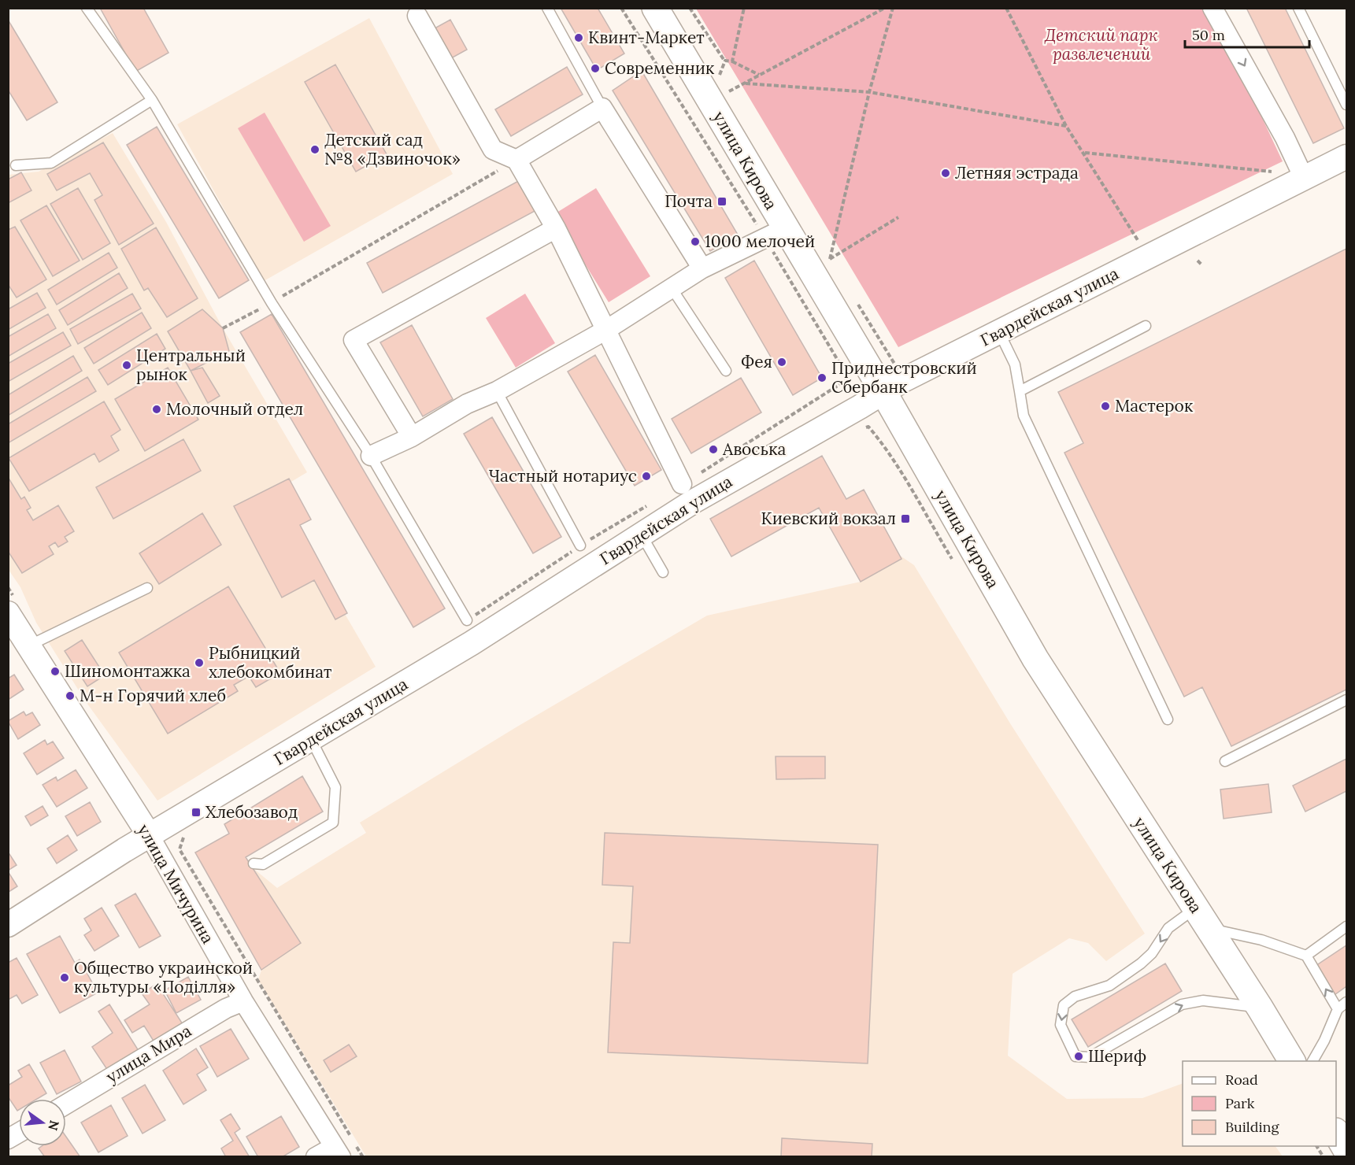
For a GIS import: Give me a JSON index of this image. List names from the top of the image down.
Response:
{
  "streets": {
    "main road": ["улица Кирова"],
    "street": ["Гвардейская улица", "улица Мичурина", "улица Мира"]
  },
  "crossings": [
    ["улица Кирова", "Гвардейская улица"],
    ["Гвардейская улица", "улица Мичурина"],
    ["улица Мичурина", "улица Мира"]
  ],
  "parks": ["Детский парк развлечений"],
  "places": {
    "other": [
      "Квинт-Маркет",
      "Современник",
      "Детский сад №8 «Дзвиночок»",
      "Летняя эстрада",
      "1000 мелочей",
      "Фея",
      "Центральный рынок",
      "Приднестровский Сбербанк",
      "Мастерок",
      "Молочный отдел",
      "Авоська",
      "Частный нотариус",
      "Рыбницкий хлебокомбинат",
      "Шиномонтажка",
      "М-н Горячий хлеб",
      "Общество украинской культуры «Поділля»",
      "Шериф"
    ],
    "transit": ["Почта", "Киевский вокзал", "Хлебозавод"]
  },
  "legend": ["Road", "Park", "Building"],
  "scale_bar": "50 m",
  "north": "right"
}
